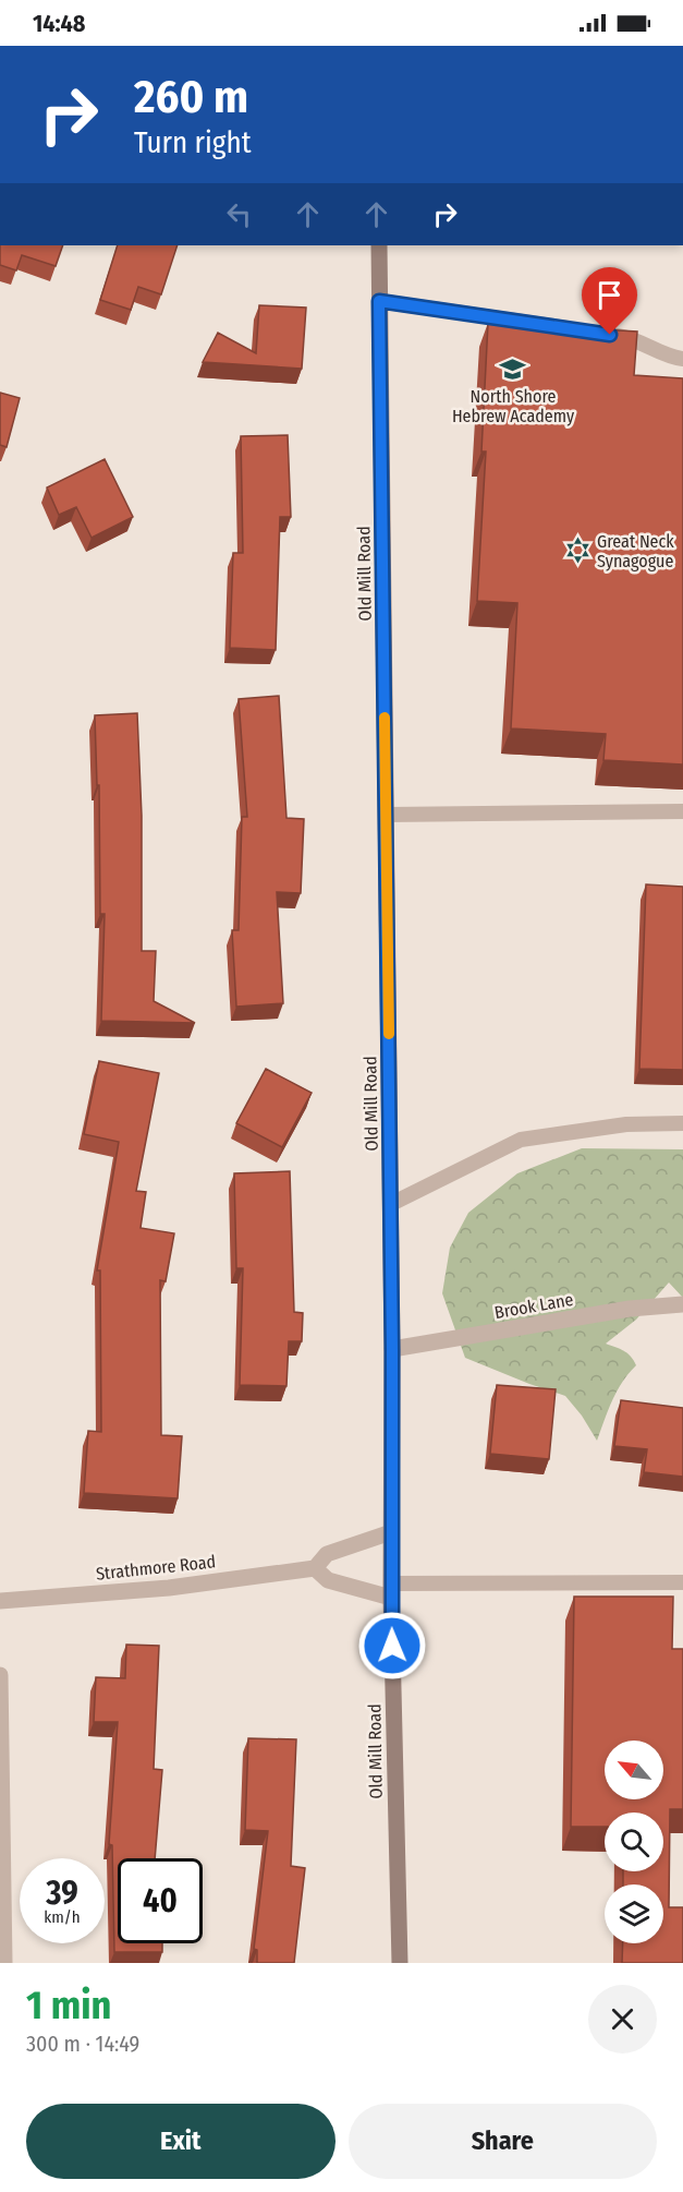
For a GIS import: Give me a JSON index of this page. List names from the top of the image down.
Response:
{
  "streets": {
    "street": ["Old Mill Road", "Brook Lane", "Strathmore Road"]
  },
  "crossings": [
    ["Old Mill Road", "Brook Lane"],
    ["Old Mill Road", "Strathmore Road"]
  ],
  "places": {
    "school or university": ["North Shore Hebrew Academy"],
    "synagogue": ["Great Neck Synagogue"]
  },
  "north": "top left",
  "page": {
    "status": "14:48",
    "turn": ["260 m", "Turn right"],
    "speed": "39 km/h",
    "limit": "40",
    "heading": ["1 min", "300 m · 14:49"],
    "buttons": ["Exit", "Share"]
  }
}
